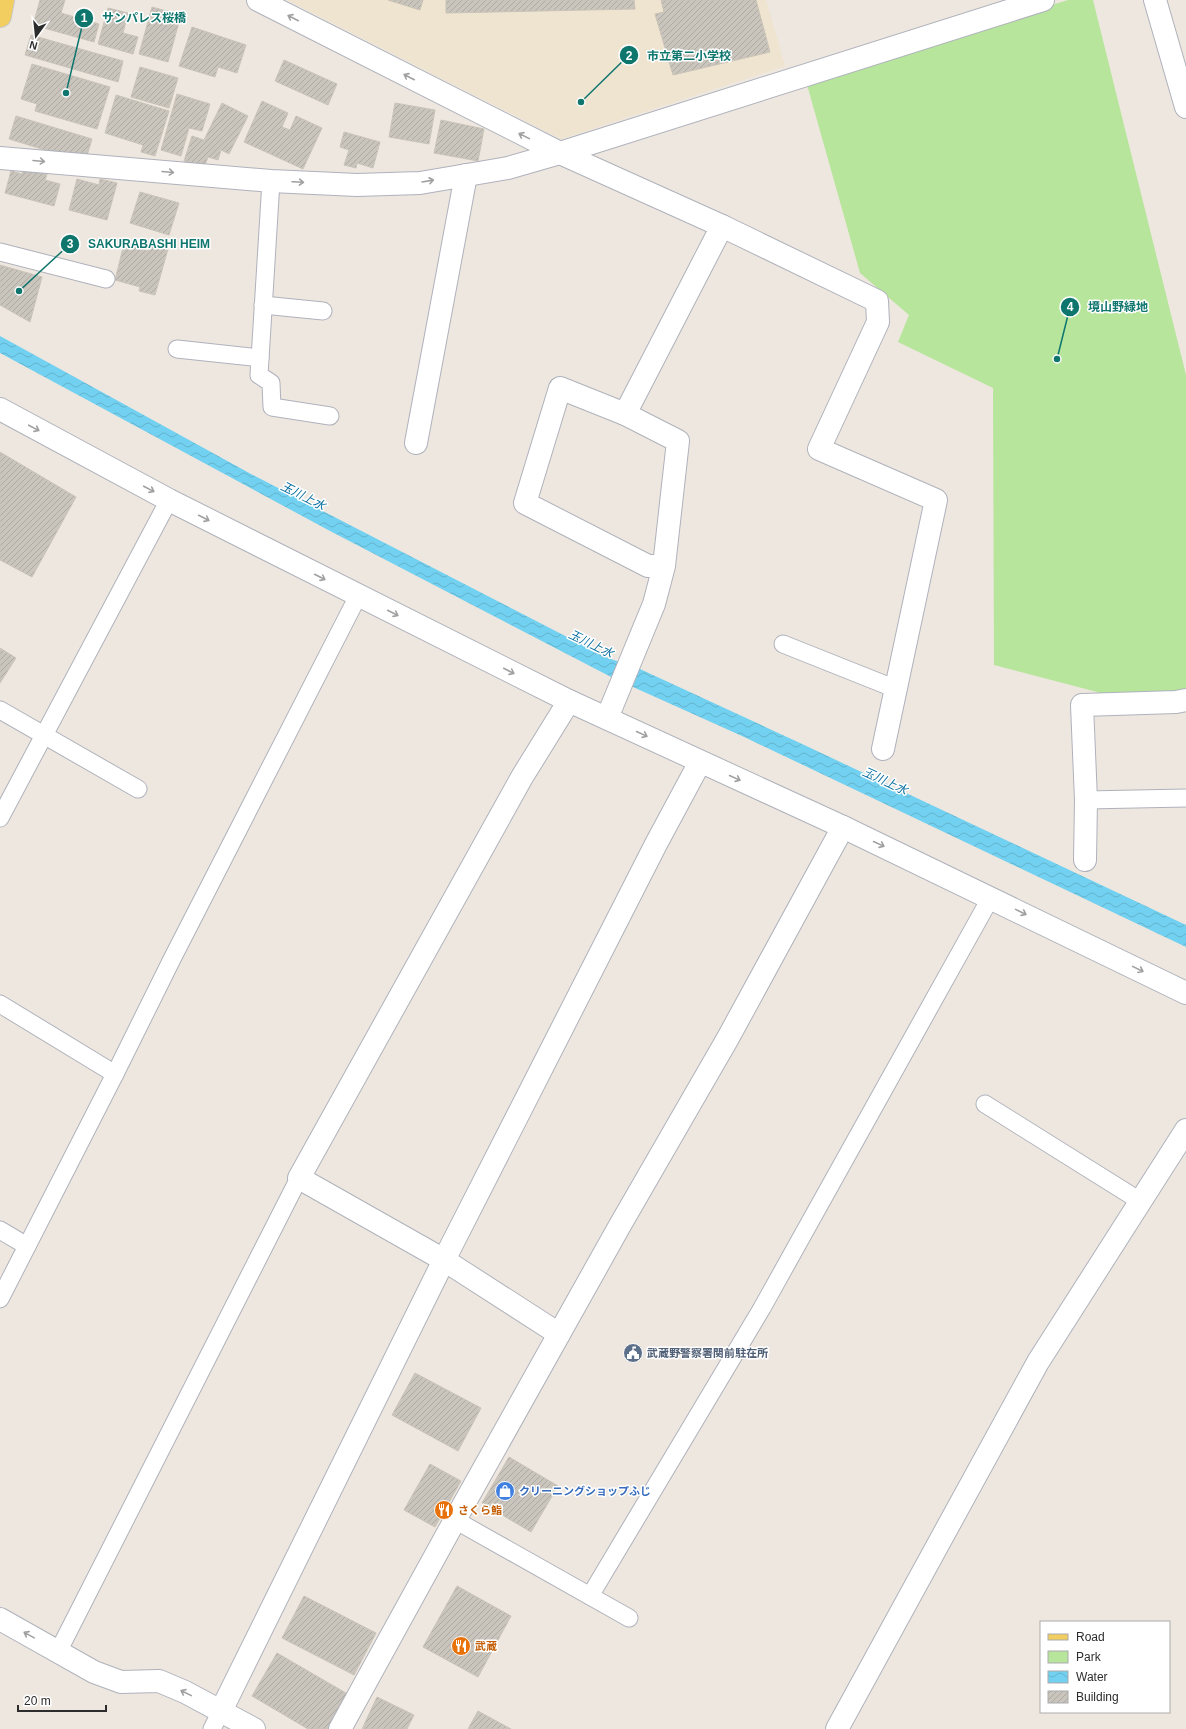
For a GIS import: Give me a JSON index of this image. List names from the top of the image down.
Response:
{
  "water": ["玉川上水"],
  "places": {
    "other": [
      "サンパレス桜橋",
      "市立第二小学校",
      "SAKURABASHI HEIM",
      "境山野緑地"
    ],
    "public building": ["武蔵野警察署関前駐在所"],
    "shop": ["クリーニングショップふじ"],
    "restaurant": ["さくら鮨", "武蔵"]
  },
  "legend": [
    "Road",
    "Park",
    "Water",
    "Building"
  ],
  "scale_bar": "20 m",
  "north": "bottom"
}
